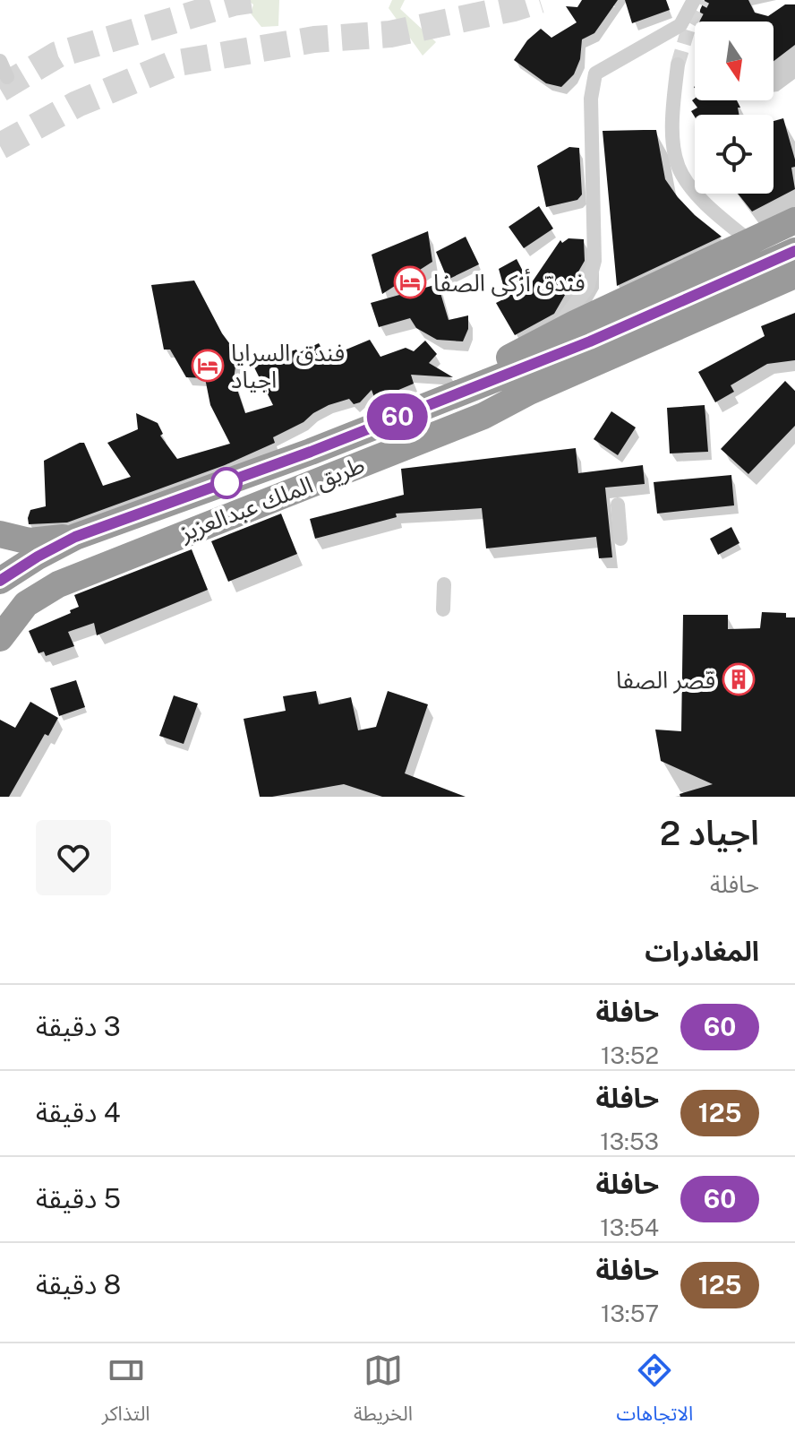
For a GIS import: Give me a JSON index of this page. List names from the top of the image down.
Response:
{
  "streets": {
    "highway": ["طريق الملك عبدالعزيز"]
  },
  "places": {
    "hotel": ["فندق أزكى الصفا", "فندق السرايا اجياد"],
    "building": ["قصر الصفا"]
  },
  "lines": ["bus line 60"],
  "north": "bottom",
  "page": {
    "on_map": "60",
    "heading": [
      ["اجياد 2", "حافلة"],
      "المغادرات"
    ],
    "list": [
      {
        "mark": "60",
        "name": "حافلة",
        "note": "13:52",
        "value": "3 دقيقة"
      },
      {
        "mark": "125",
        "name": "حافلة",
        "note": "13:53",
        "value": "4 دقيقة"
      },
      {
        "mark": "60",
        "name": "حافلة",
        "note": "13:54",
        "value": "5 دقيقة"
      },
      {
        "mark": "125",
        "name": "حافلة",
        "note": "13:57",
        "value": "8 دقيقة"
      }
    ],
    "tabs": ["الاتجاهات", "الخريطة", "التذاكر"]
  }
}
